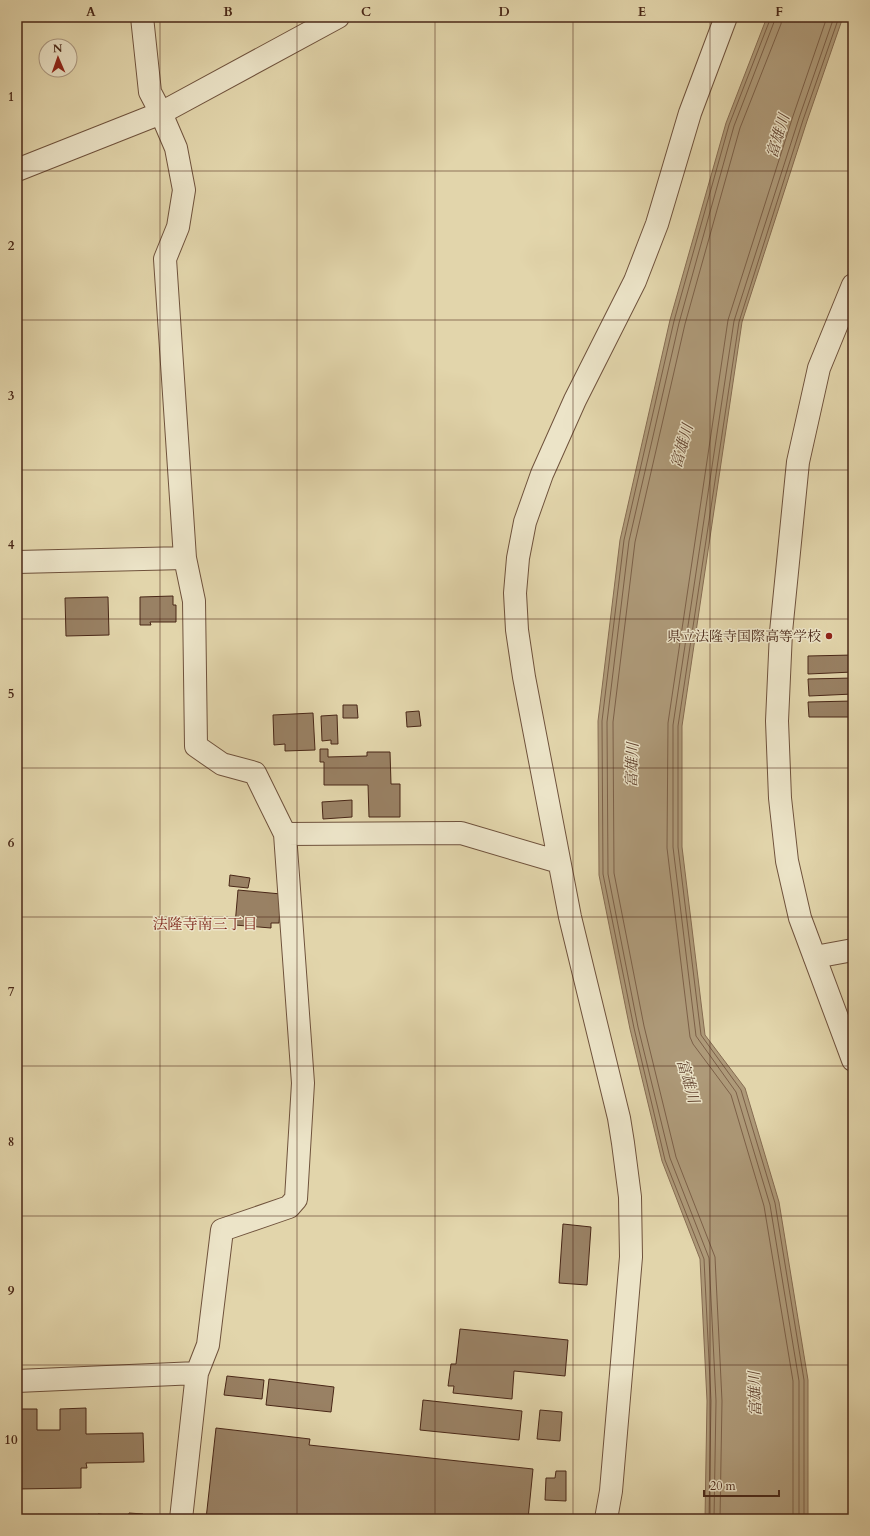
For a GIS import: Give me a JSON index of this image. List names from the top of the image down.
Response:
{
  "districts": ["法隆寺南三丁目"],
  "water": ["富雄川"],
  "places": ["県立法隆寺国際高等学校"],
  "scale_bar": "20 m",
  "north": "top",
  "grid": {
    "columns": [
      "A",
      "B",
      "C",
      "D",
      "E",
      "F"
    ],
    "rows": [
      "1",
      "2",
      "3",
      "4",
      "5",
      "6",
      "7",
      "8",
      "9",
      "10"
    ]
  }
}
